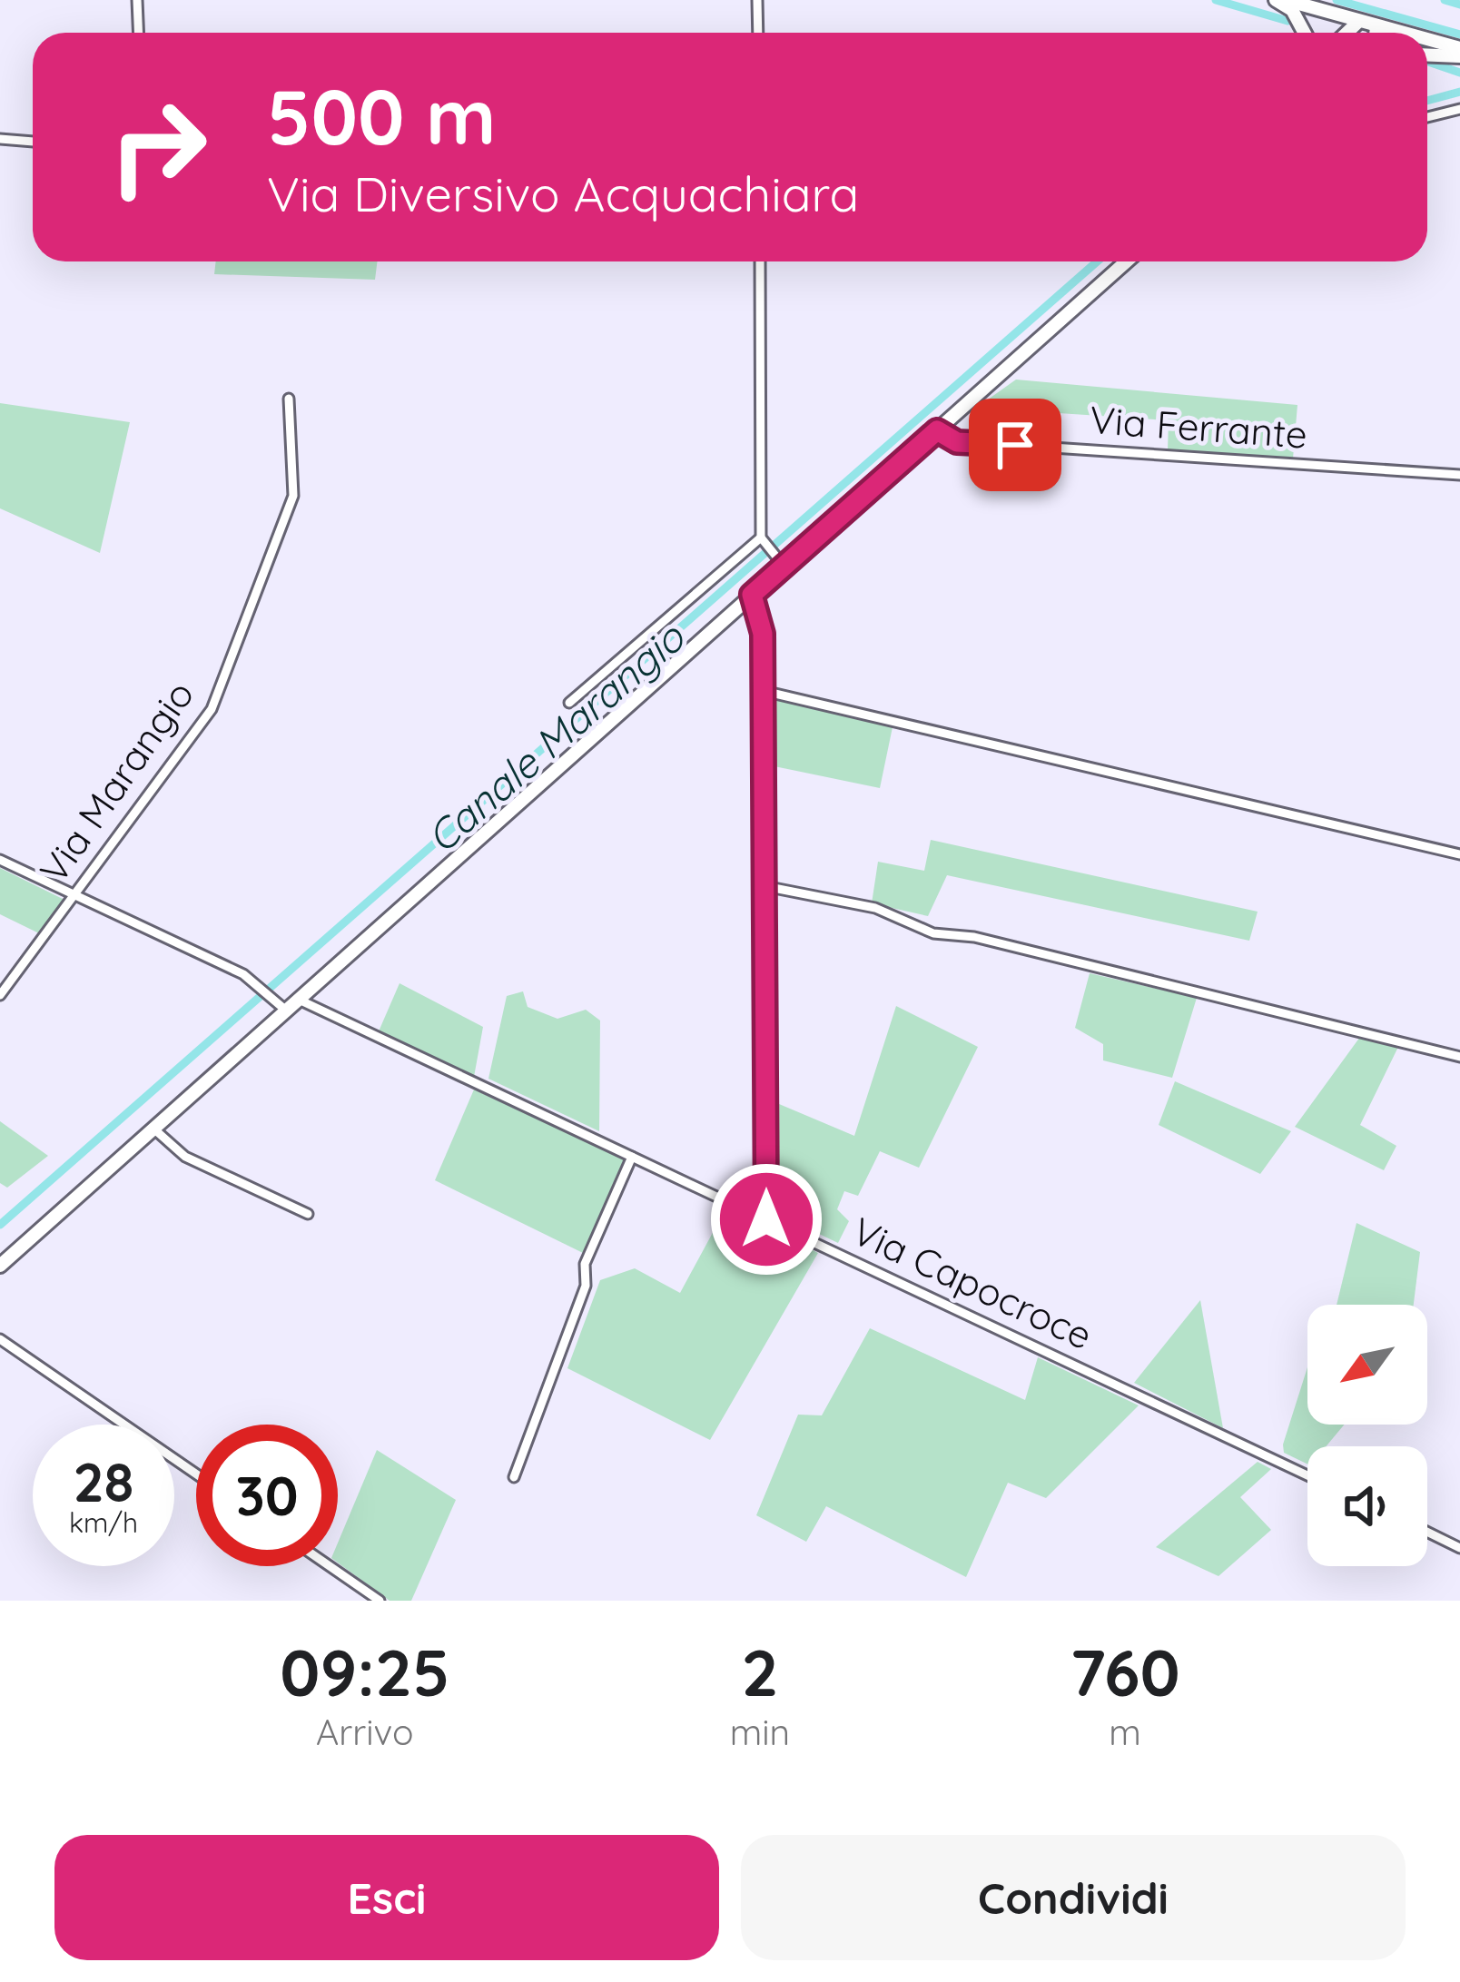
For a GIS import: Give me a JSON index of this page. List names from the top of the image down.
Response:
{
  "streets": {
    "street": ["Via Ferrante", "Via Marangio", "Via Capocroce"]
  },
  "water": ["Canale Marangio"],
  "north": "bottom left",
  "page": {
    "turn": ["500 m", "Via Diversivo Acquachiara"],
    "speed": "28 km/h",
    "limit": "30",
    "eta": [
      "09:25",
      "Arrivo",
      "2",
      "min",
      "760",
      "m"
    ],
    "buttons": ["Esci", "Condividi"]
  }
}
